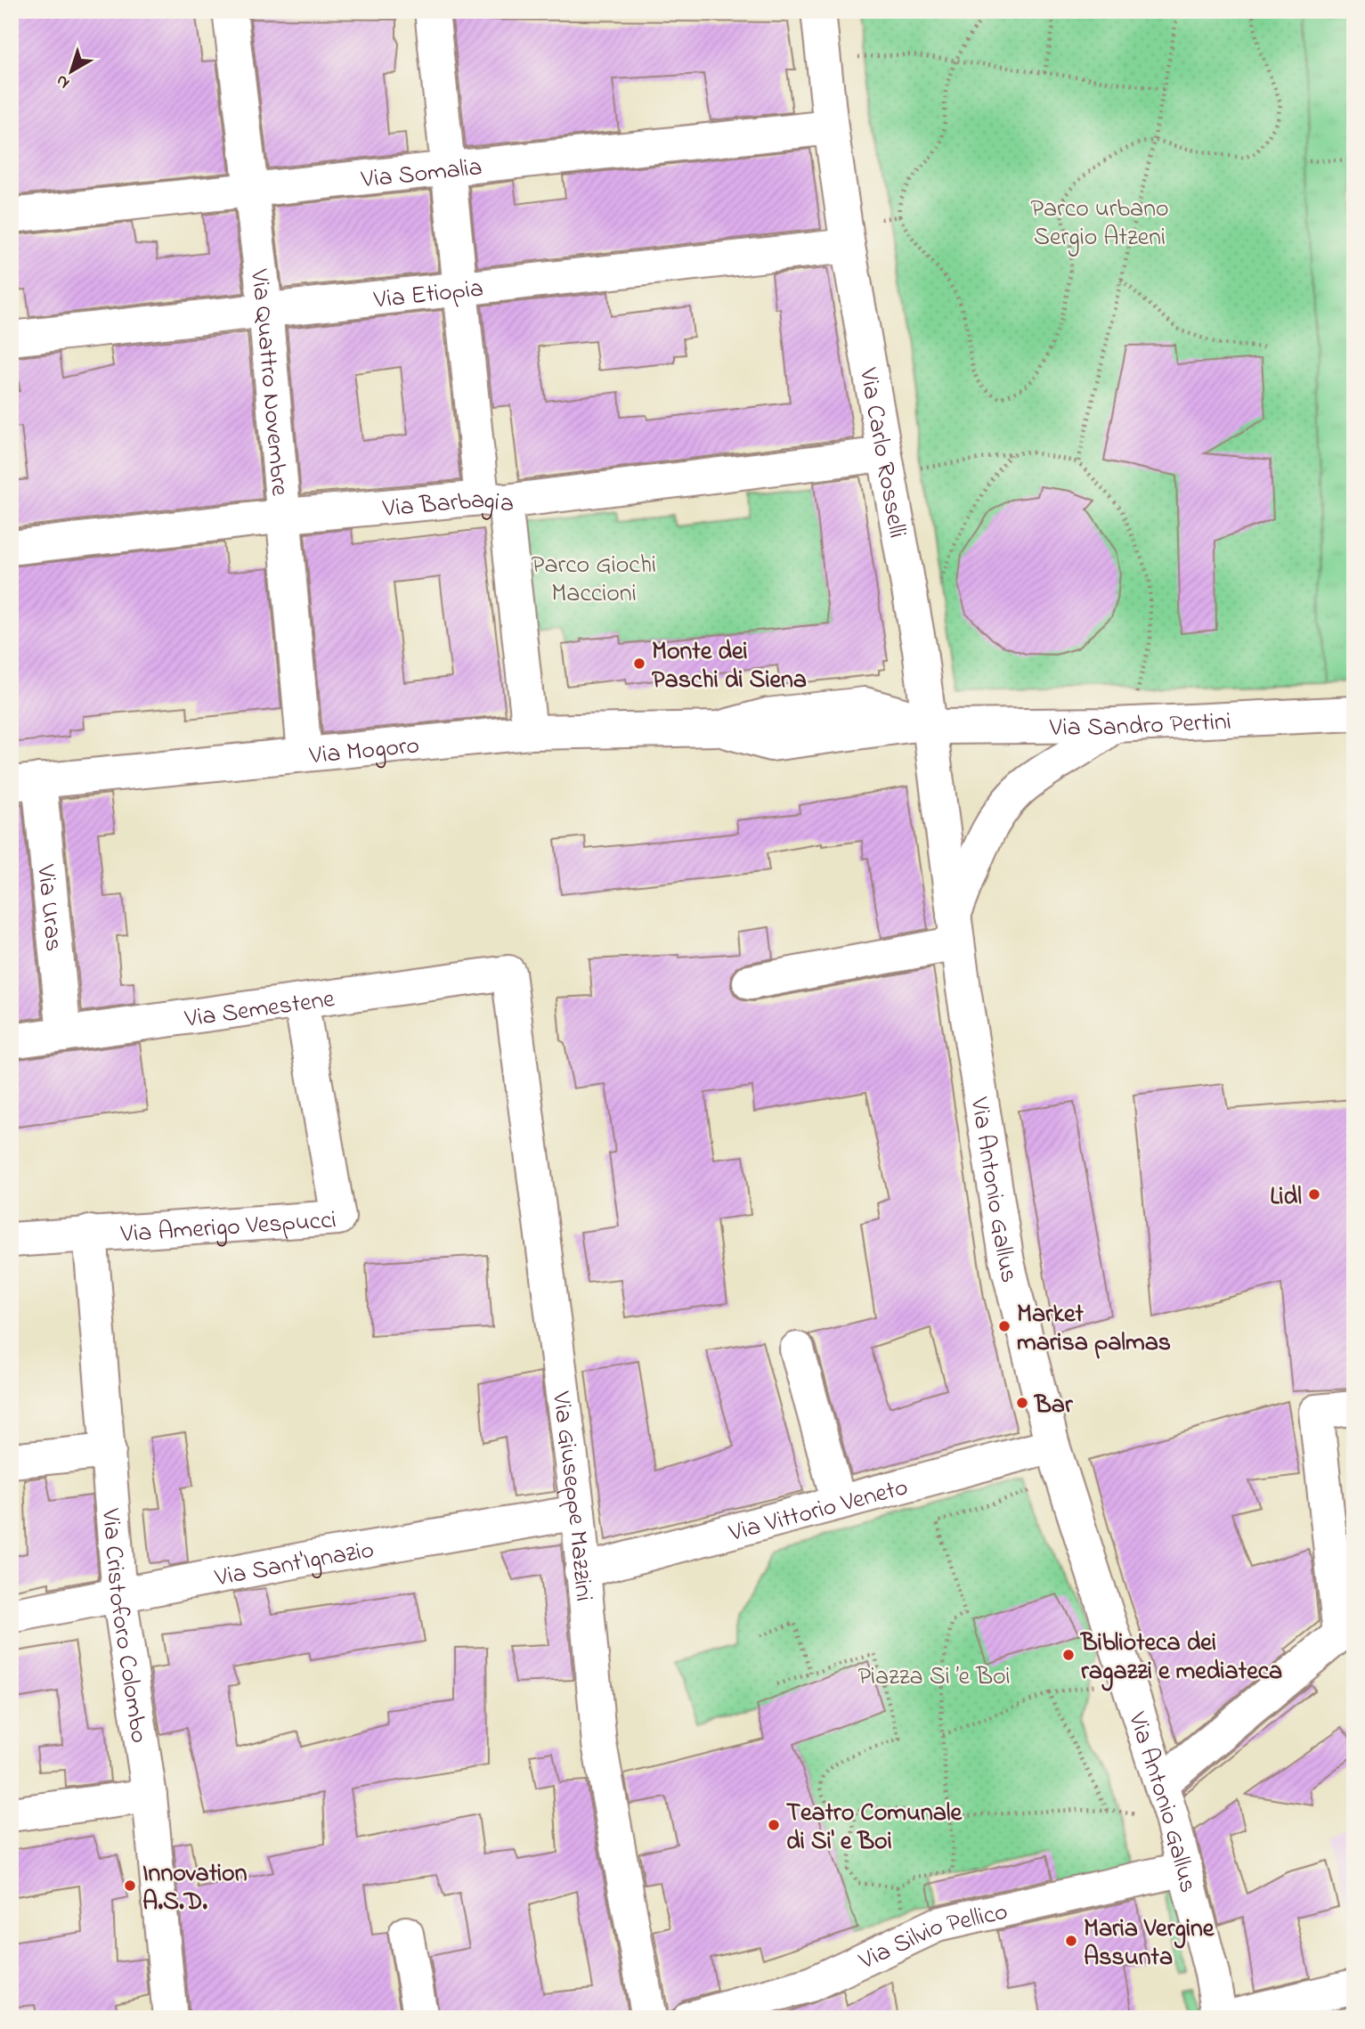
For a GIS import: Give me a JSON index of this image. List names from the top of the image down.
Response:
{
  "streets": {
    "street": [
      "Via Somalia",
      "Via Etiopia",
      "Via Quattro Novembre",
      "Via Carlo Rosselli",
      "Via Barbagia",
      "Via Sandro Pertini",
      "Via Mogoro",
      "Via Uras",
      "Via Semestene",
      "Via Antonio Gallus",
      "Via Amerigo Vespucci",
      "Via Giuseppe Mazzini",
      "Via Vittorio Veneto",
      "Via Sant'Ignazio",
      "Via Cristoforo Colombo",
      "Via Silvio Pellico"
    ]
  },
  "crossings": [
    ["Via Somalia", "Via Quattro Novembre"],
    ["Via Somalia", "Via Carlo Rosselli"],
    ["Via Etiopia", "Via Quattro Novembre"],
    ["Via Etiopia", "Via Carlo Rosselli"],
    ["Via Quattro Novembre", "Via Barbagia"],
    ["Via Quattro Novembre", "Via Mogoro"],
    ["Via Carlo Rosselli", "Via Barbagia"],
    ["Via Carlo Rosselli", "Via Sandro Pertini"],
    ["Via Carlo Rosselli", "Via Mogoro"],
    ["Via Carlo Rosselli", "Via Antonio Gallus"],
    ["Via Sandro Pertini", "Via Mogoro"],
    ["Via Mogoro", "Via Uras"],
    ["Via Uras", "Via Semestene"],
    ["Via Semestene", "Via Amerigo Vespucci"],
    ["Via Semestene", "Via Giuseppe Mazzini"],
    ["Via Antonio Gallus", "Via Vittorio Veneto"],
    ["Via Antonio Gallus", "Via Silvio Pellico"],
    ["Via Amerigo Vespucci", "Via Cristoforo Colombo"],
    ["Via Giuseppe Mazzini", "Via Vittorio Veneto"],
    ["Via Giuseppe Mazzini", "Via Sant'Ignazio"],
    ["Via Sant'Ignazio", "Via Cristoforo Colombo"]
  ],
  "parks": ["Parco urbano Sergio Atzeni", "Parco Giochi Maccioni", "Piazza Si ’e Boi"],
  "places": [
    "Monte dei Paschi di Siena",
    "Lidl",
    "Market marisa palmas",
    "Bar",
    "Biblioteca dei ragazzi e mediateca",
    "Teatro Comunale di Si' e Boi",
    "Innovation A.S.D.",
    "Maria Vergine Assunta"
  ],
  "north": "bottom left"
}
